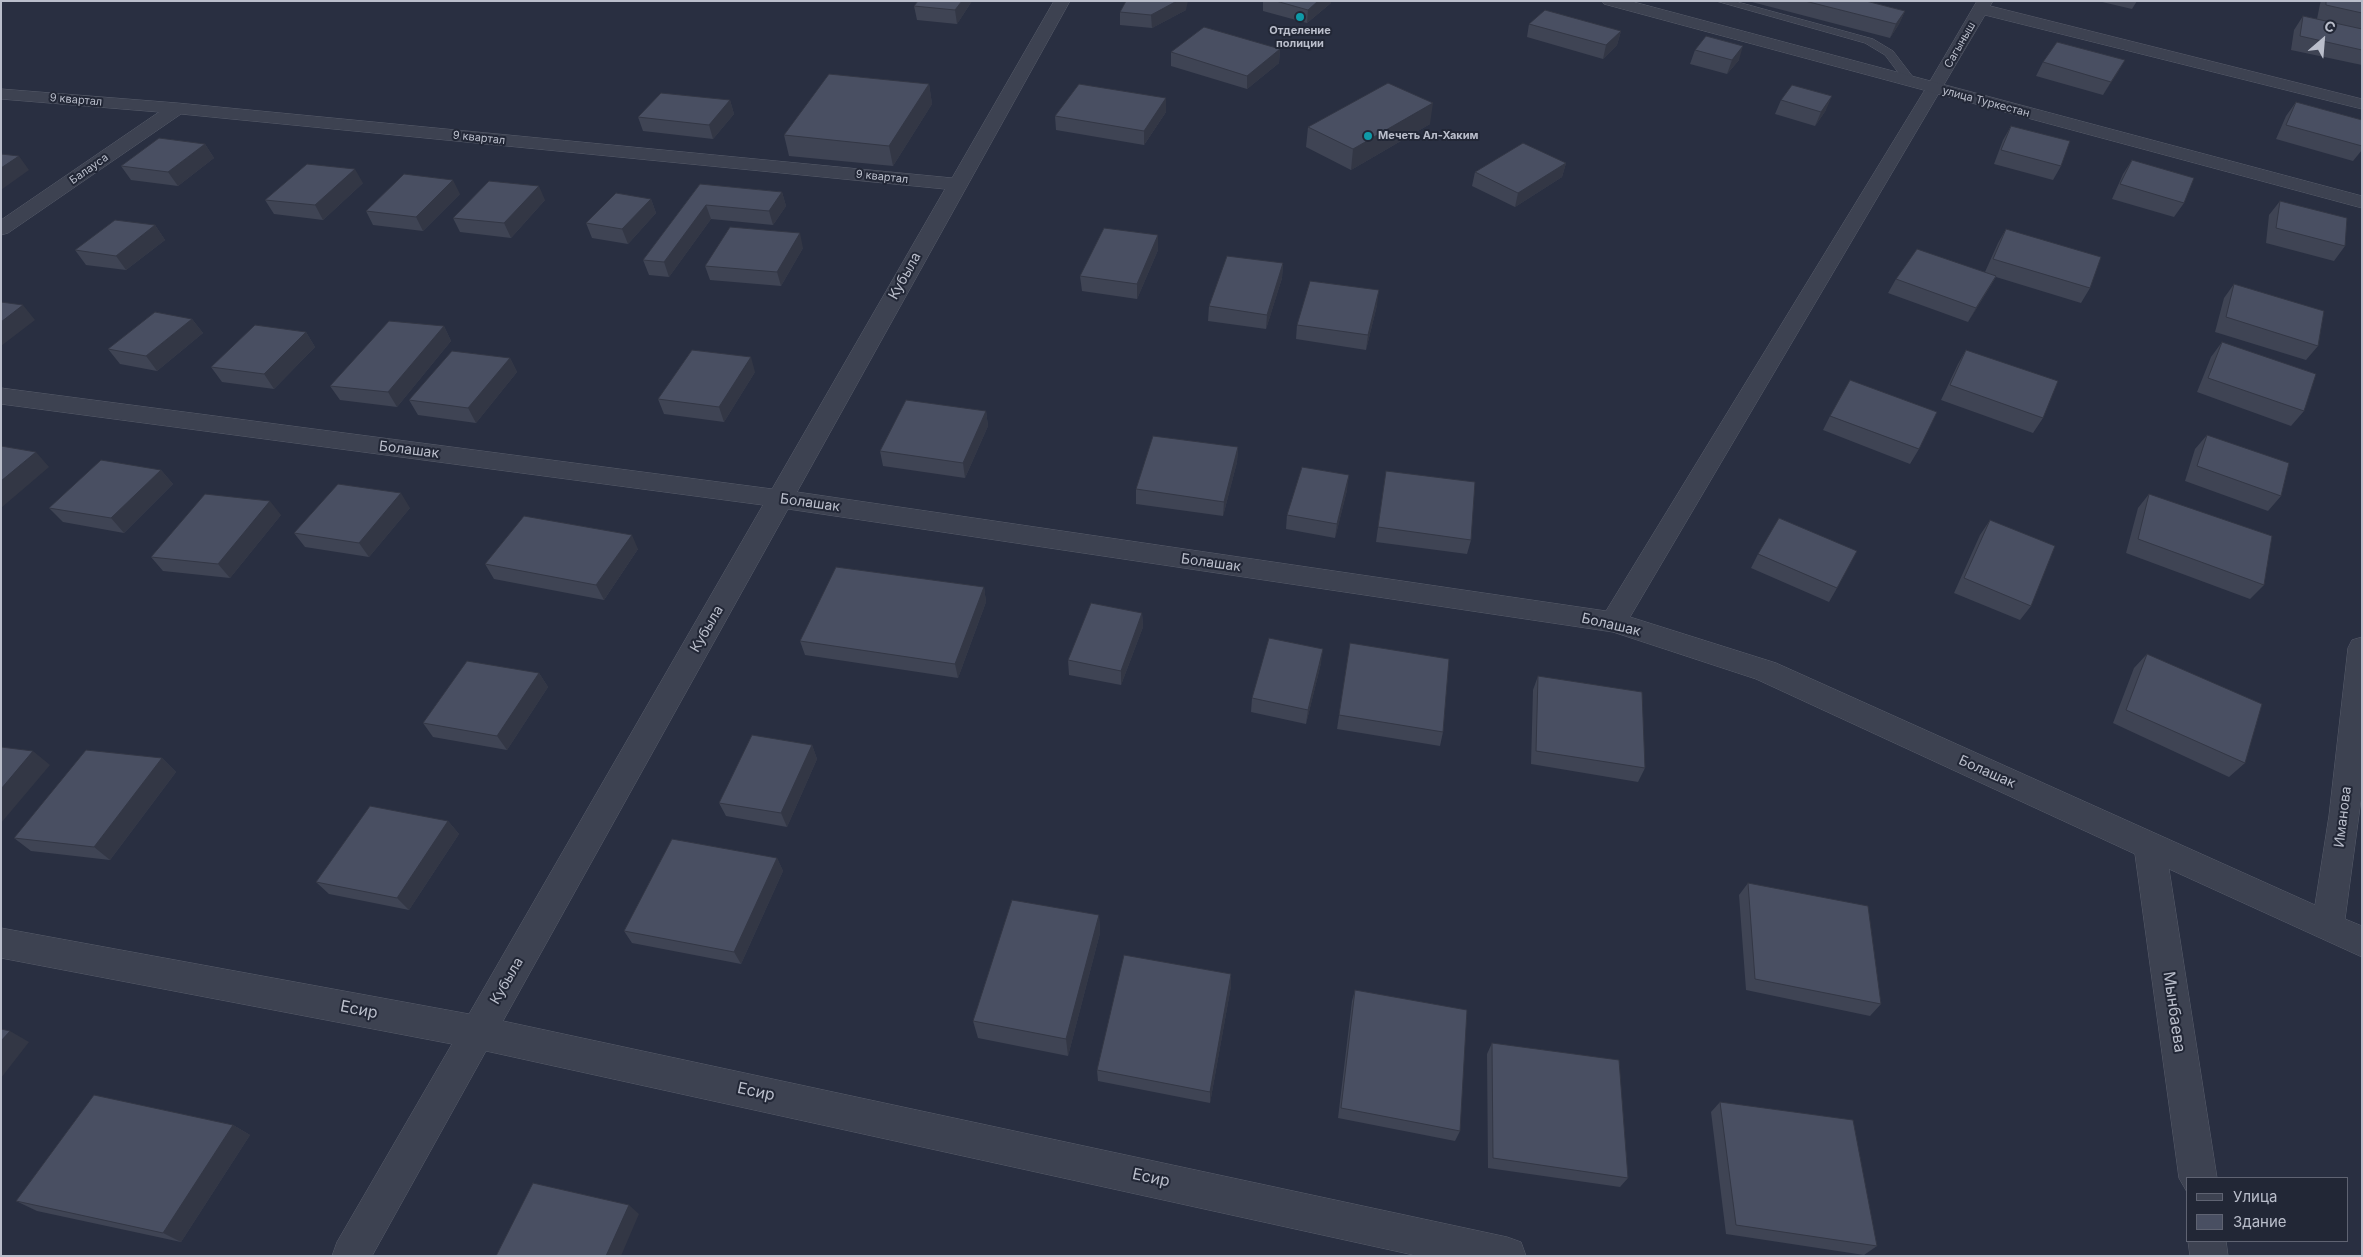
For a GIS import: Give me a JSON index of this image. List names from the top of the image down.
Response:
{
  "streets": {
    "street": [
      "Сагыныш",
      "9 квартал",
      "улица Туркестан",
      "Балауса",
      "Кубыла",
      "Болашак",
      "Иманова",
      "Есир",
      "Мынбаева"
    ]
  },
  "crossings": [
    ["Сагыныш", "улица Туркестан"],
    ["Сагыныш", "Болашак"],
    ["9 квартал", "Балауса"],
    ["9 квартал", "Кубыла"],
    ["Кубыла", "Болашак"],
    ["Кубыла", "Есир"],
    ["Болашак", "Иманова"],
    ["Болашак", "Мынбаева"]
  ],
  "places": ["Отделение полиции", "Мечеть Ал-Хаким"],
  "legend": ["Улица", "Здание"],
  "north": "top right"
}
